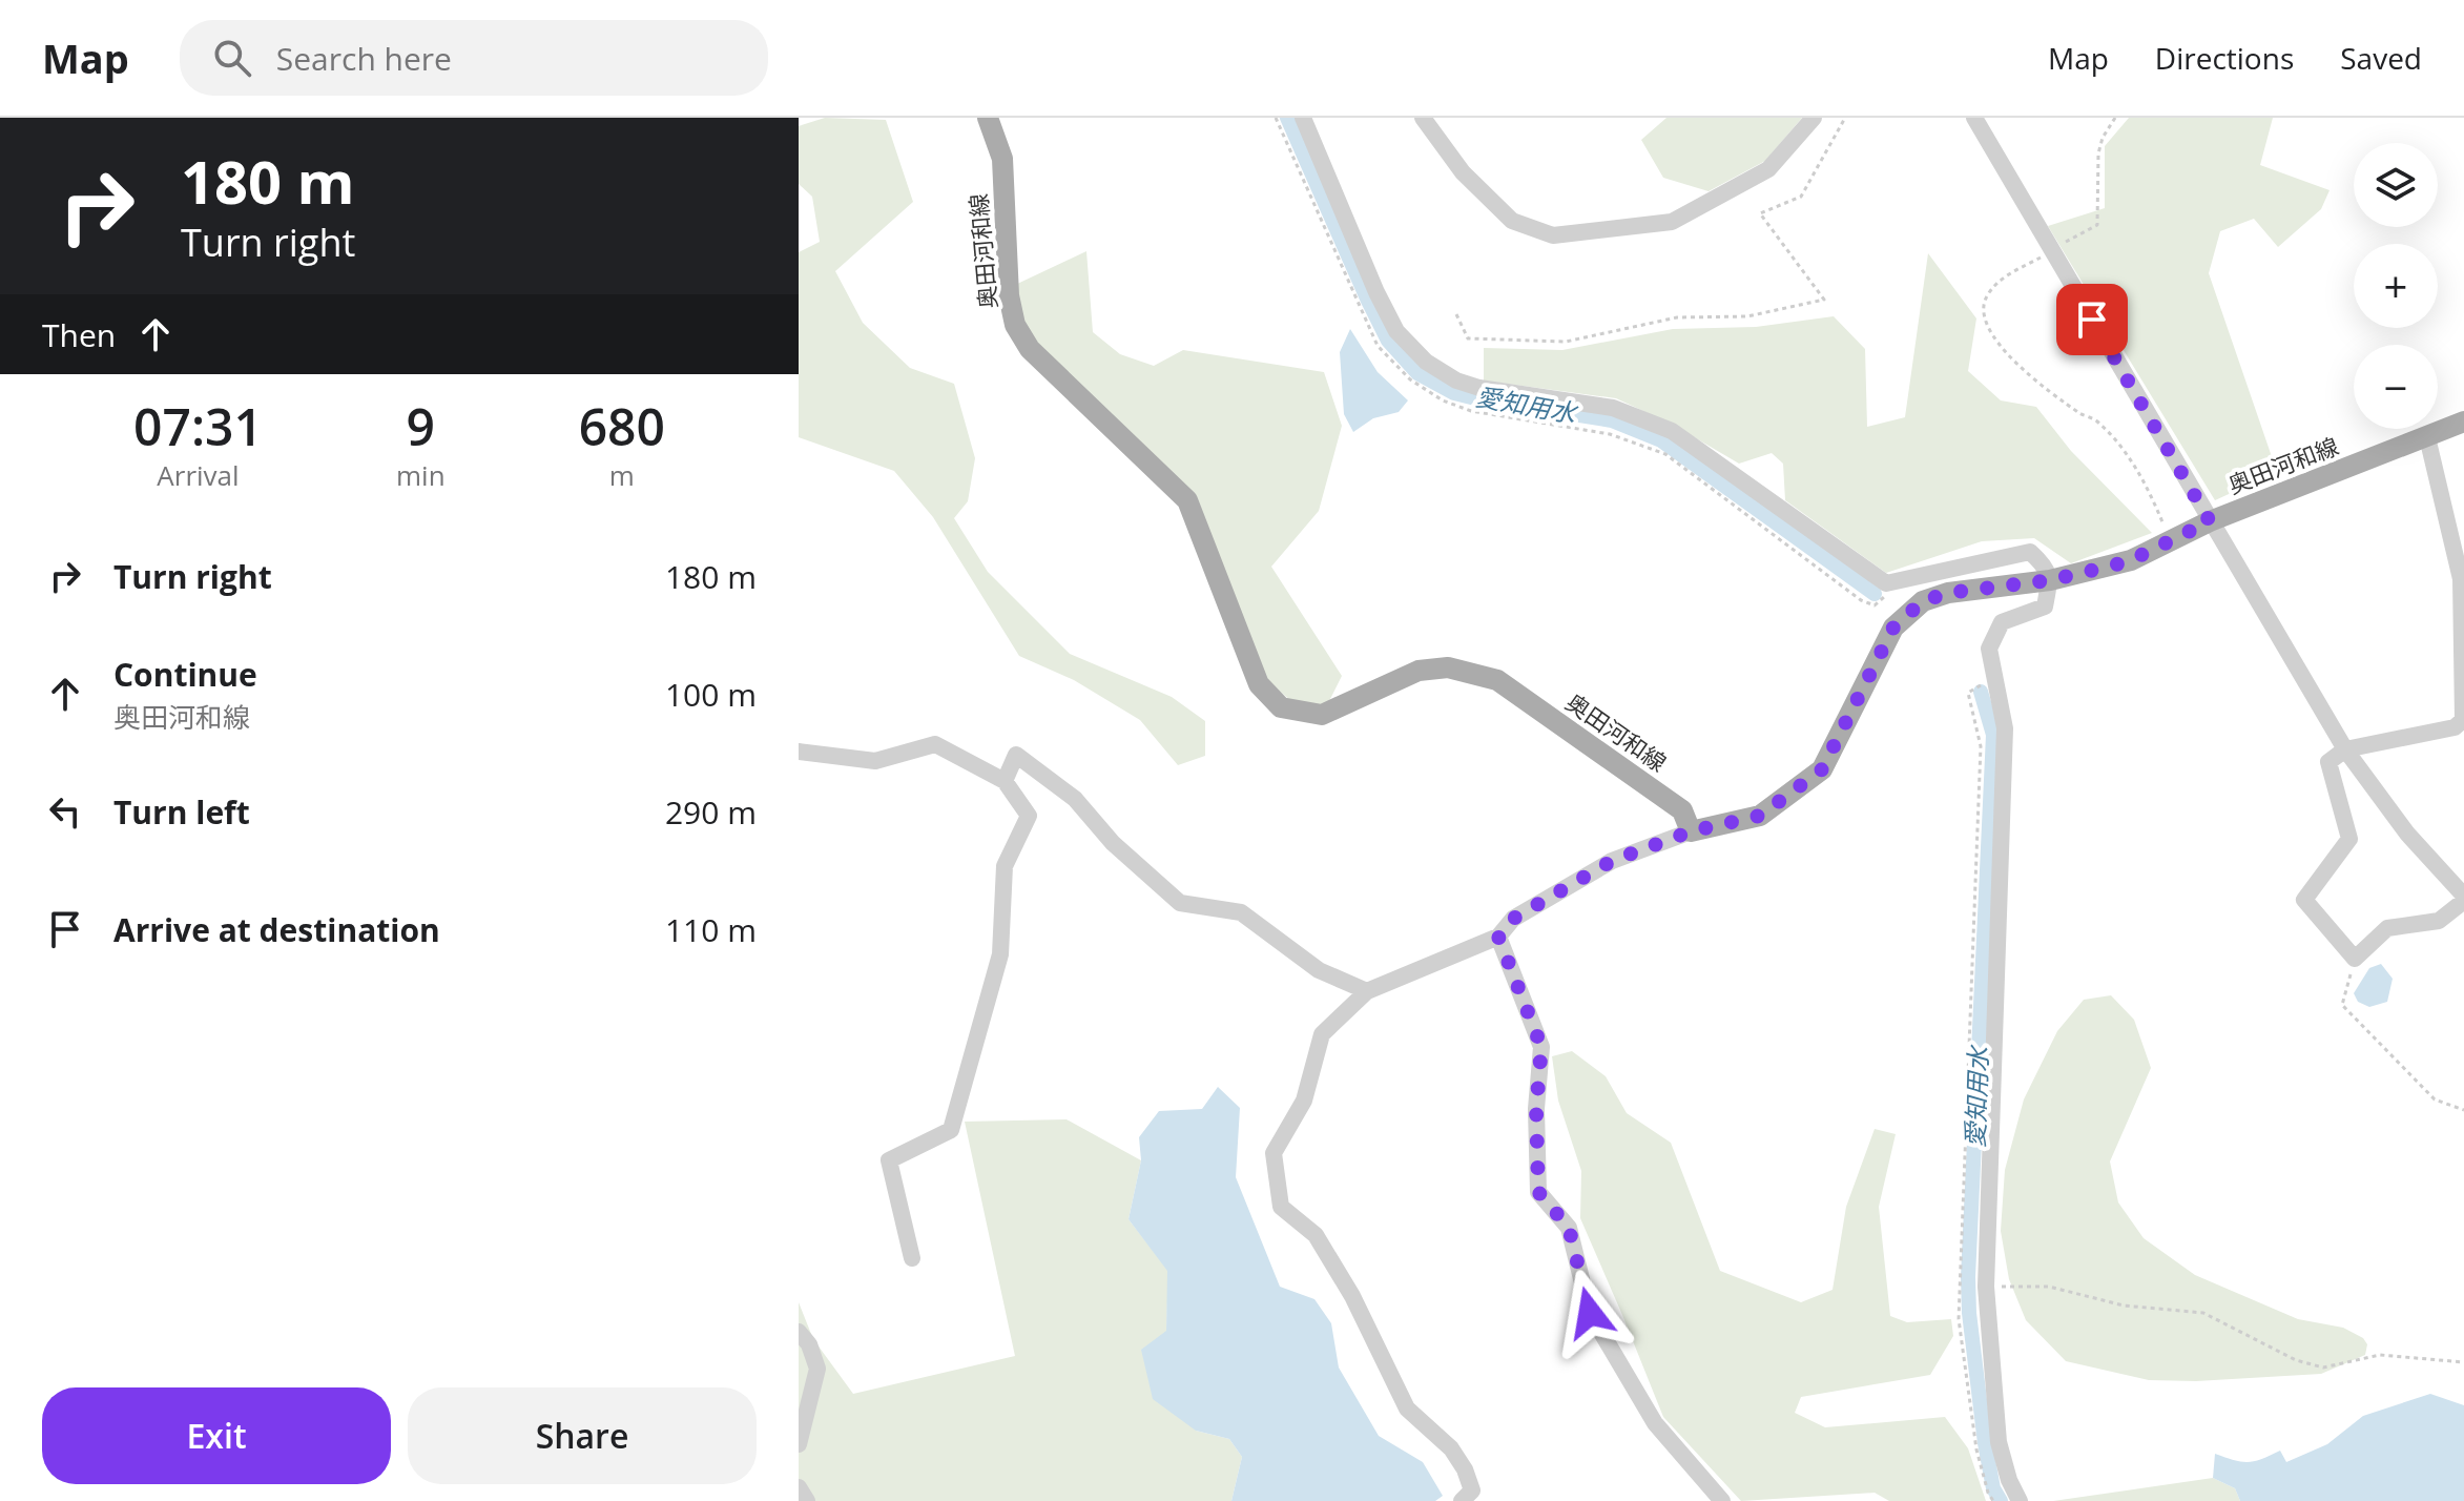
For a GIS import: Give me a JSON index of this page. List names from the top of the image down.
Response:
{
  "streets": {
    "main road": ["奥田河和線"]
  },
  "water": ["愛知用水"],
  "page": {
    "header": "Map",
    "search": "Search here",
    "nav": ["Map", "Directions", "Saved"],
    "turn": ["180 m", "Turn right"],
    "map_buttons": ["+", "−"],
    "then": "Then",
    "eta": [
      "07:31",
      "Arrival",
      "9",
      "min",
      "680",
      "m"
    ],
    "list": [
      {
        "name": "Turn right",
        "value": "180 m"
      },
      {
        "name": "Continue",
        "note": "奥田河和線",
        "value": "100 m"
      },
      {
        "name": "Turn left",
        "value": "290 m"
      },
      {
        "name": "Arrive at destination",
        "value": "110 m"
      }
    ],
    "buttons": ["Exit", "Share"]
  }
}
